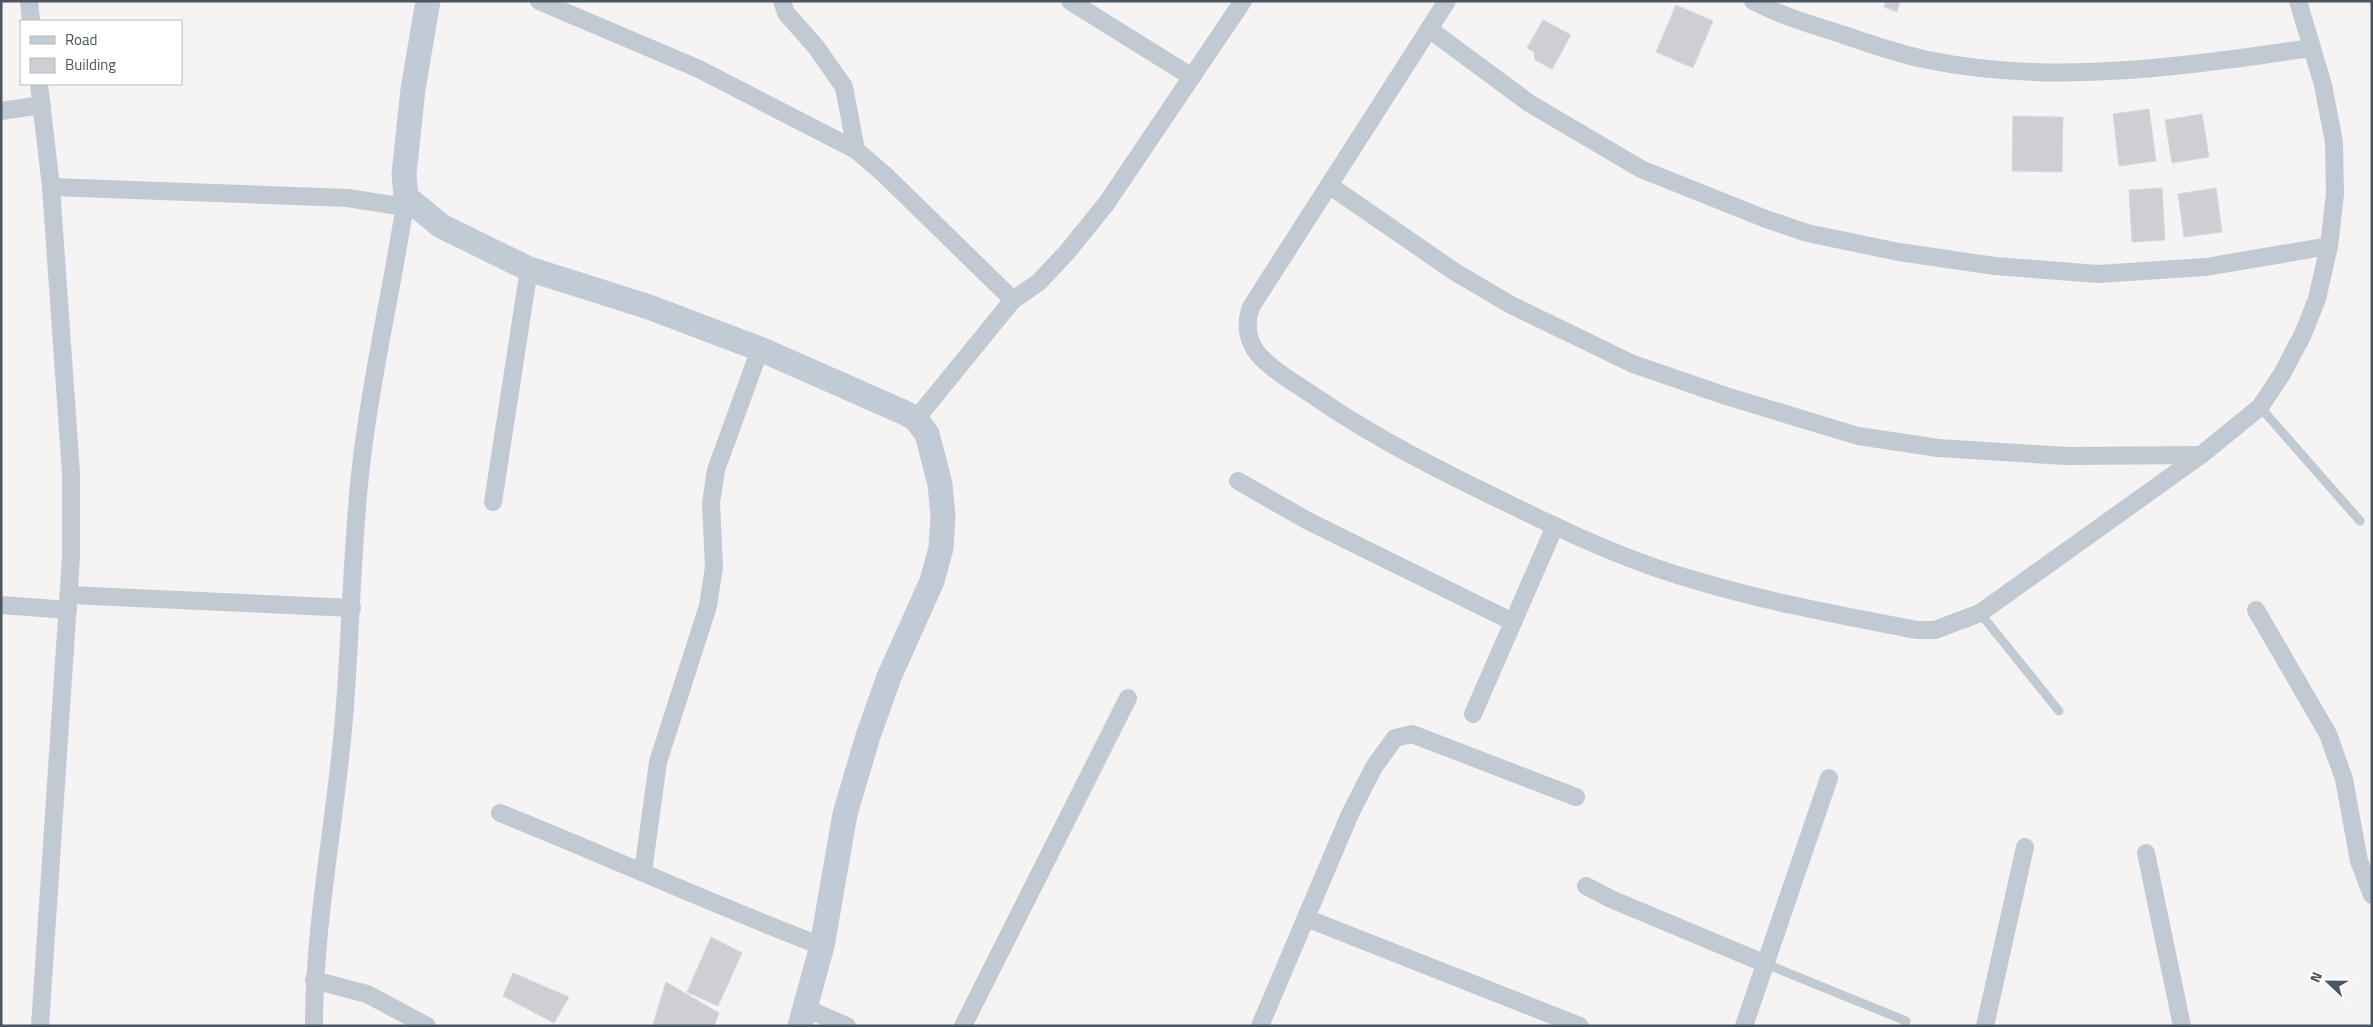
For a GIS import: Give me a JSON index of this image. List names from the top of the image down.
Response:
{
  "legend": ["Road", "Building"],
  "north": "left"
}
